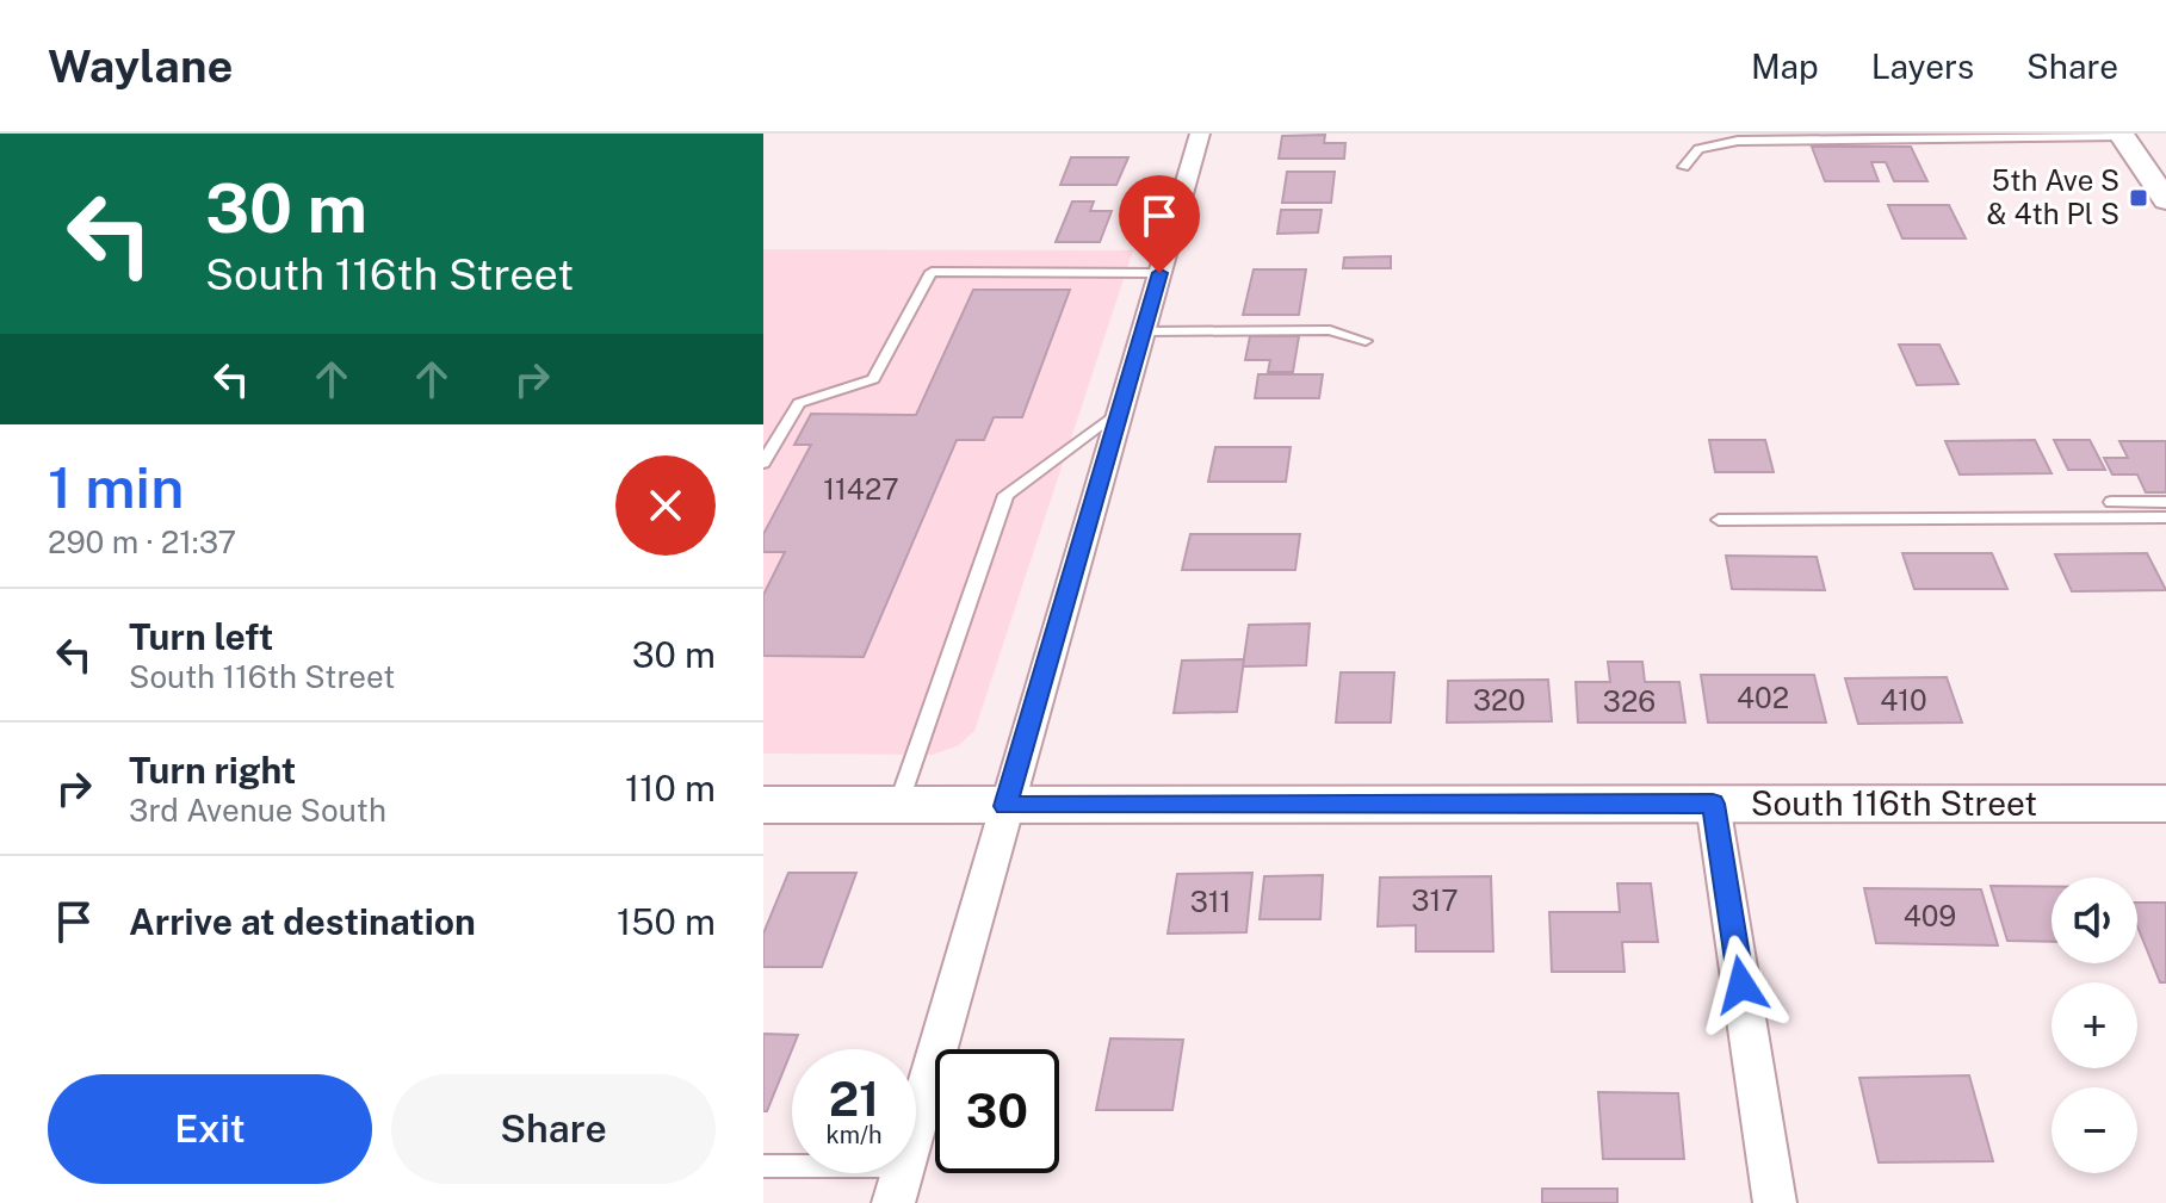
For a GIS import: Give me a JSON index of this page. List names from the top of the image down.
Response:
{
  "streets": {
    "street": ["South 116th Street"]
  },
  "places": {
    "transit": ["5th Ave S & 4th Pl S"]
  },
  "house_numbers": [
    "11427",
    "402",
    "320",
    "410",
    "326",
    "317",
    "311",
    "409"
  ],
  "page": {
    "header": "Waylane",
    "nav": ["Map", "Layers", "Share"],
    "turn": ["30 m", "South 116th Street"],
    "heading": ["1 min", "290 m · 21:37"],
    "list": [
      {
        "name": "Turn left",
        "note": "South 116th Street",
        "value": "30 m"
      },
      {
        "name": "Turn right",
        "note": "3rd Avenue South",
        "value": "110 m"
      },
      {
        "name": "Arrive at destination",
        "value": "150 m"
      }
    ],
    "map_buttons": ["+", "−"],
    "speed": "21 km/h",
    "limit": "30",
    "buttons": ["Exit", "Share"]
  }
}
